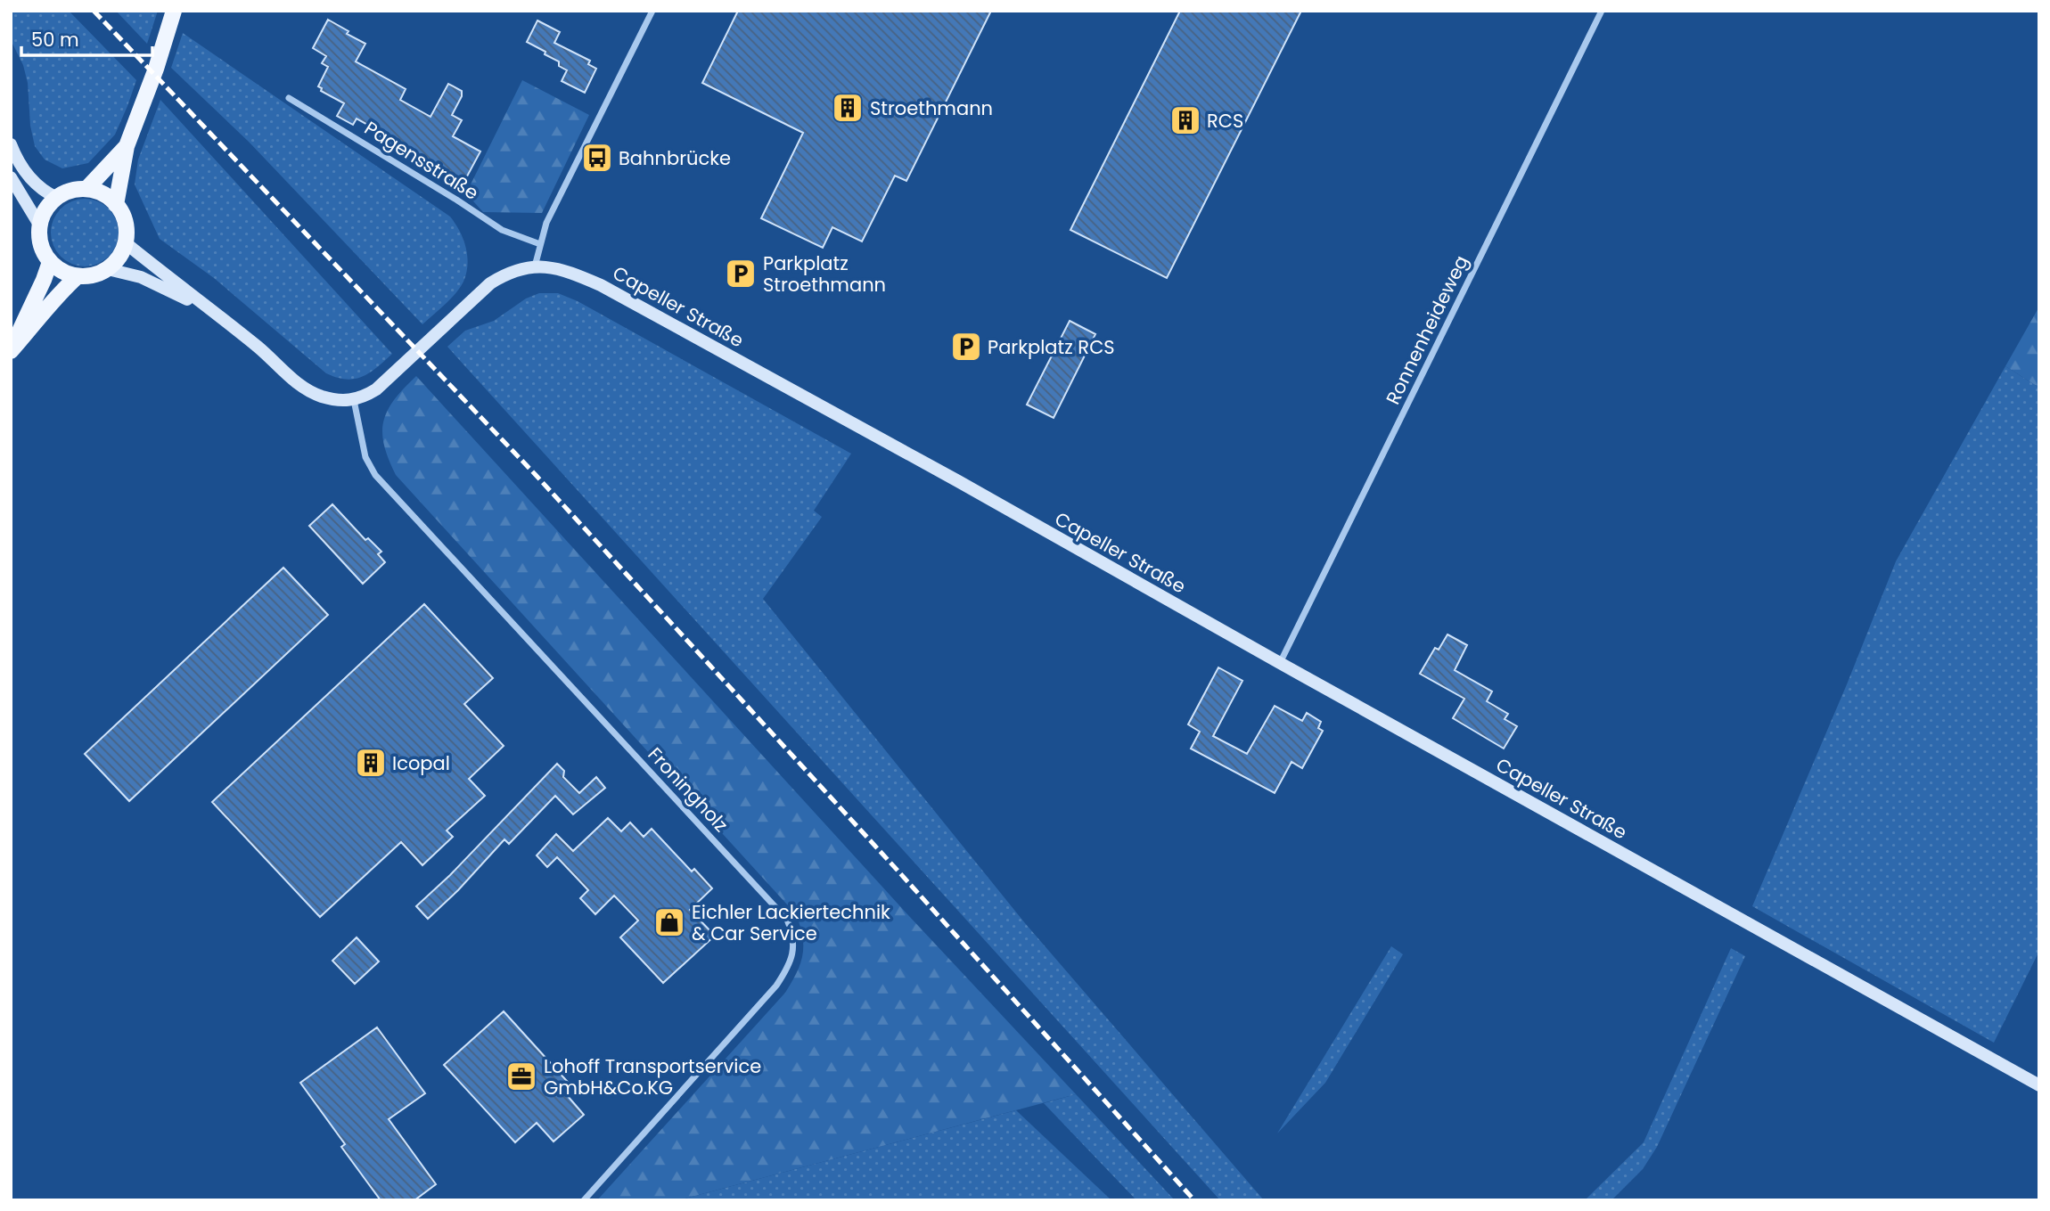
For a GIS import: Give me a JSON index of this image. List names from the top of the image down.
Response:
{
  "streets": {
    "street": [
      "Pagensstraße",
      "Capeller Straße",
      "Ronnenheideweg",
      "Froningholz"
    ]
  },
  "crossings": [
    ["Capeller Straße", "Ronnenheideweg"],
    ["Capeller Straße", "Froningholz"]
  ],
  "places": {
    "building": ["Stroethmann", "RCS", "Icopal"],
    "bus stop": ["Bahnbrücke"],
    "parking": ["Parkplatz Stroethmann", "Parkplatz RCS"],
    "shop": ["Eichler Lackiertechnik & Car Service"],
    "office": ["Lohoff Transportservice GmbH&Co.KG"]
  },
  "scale_bar": "50 m"
}
